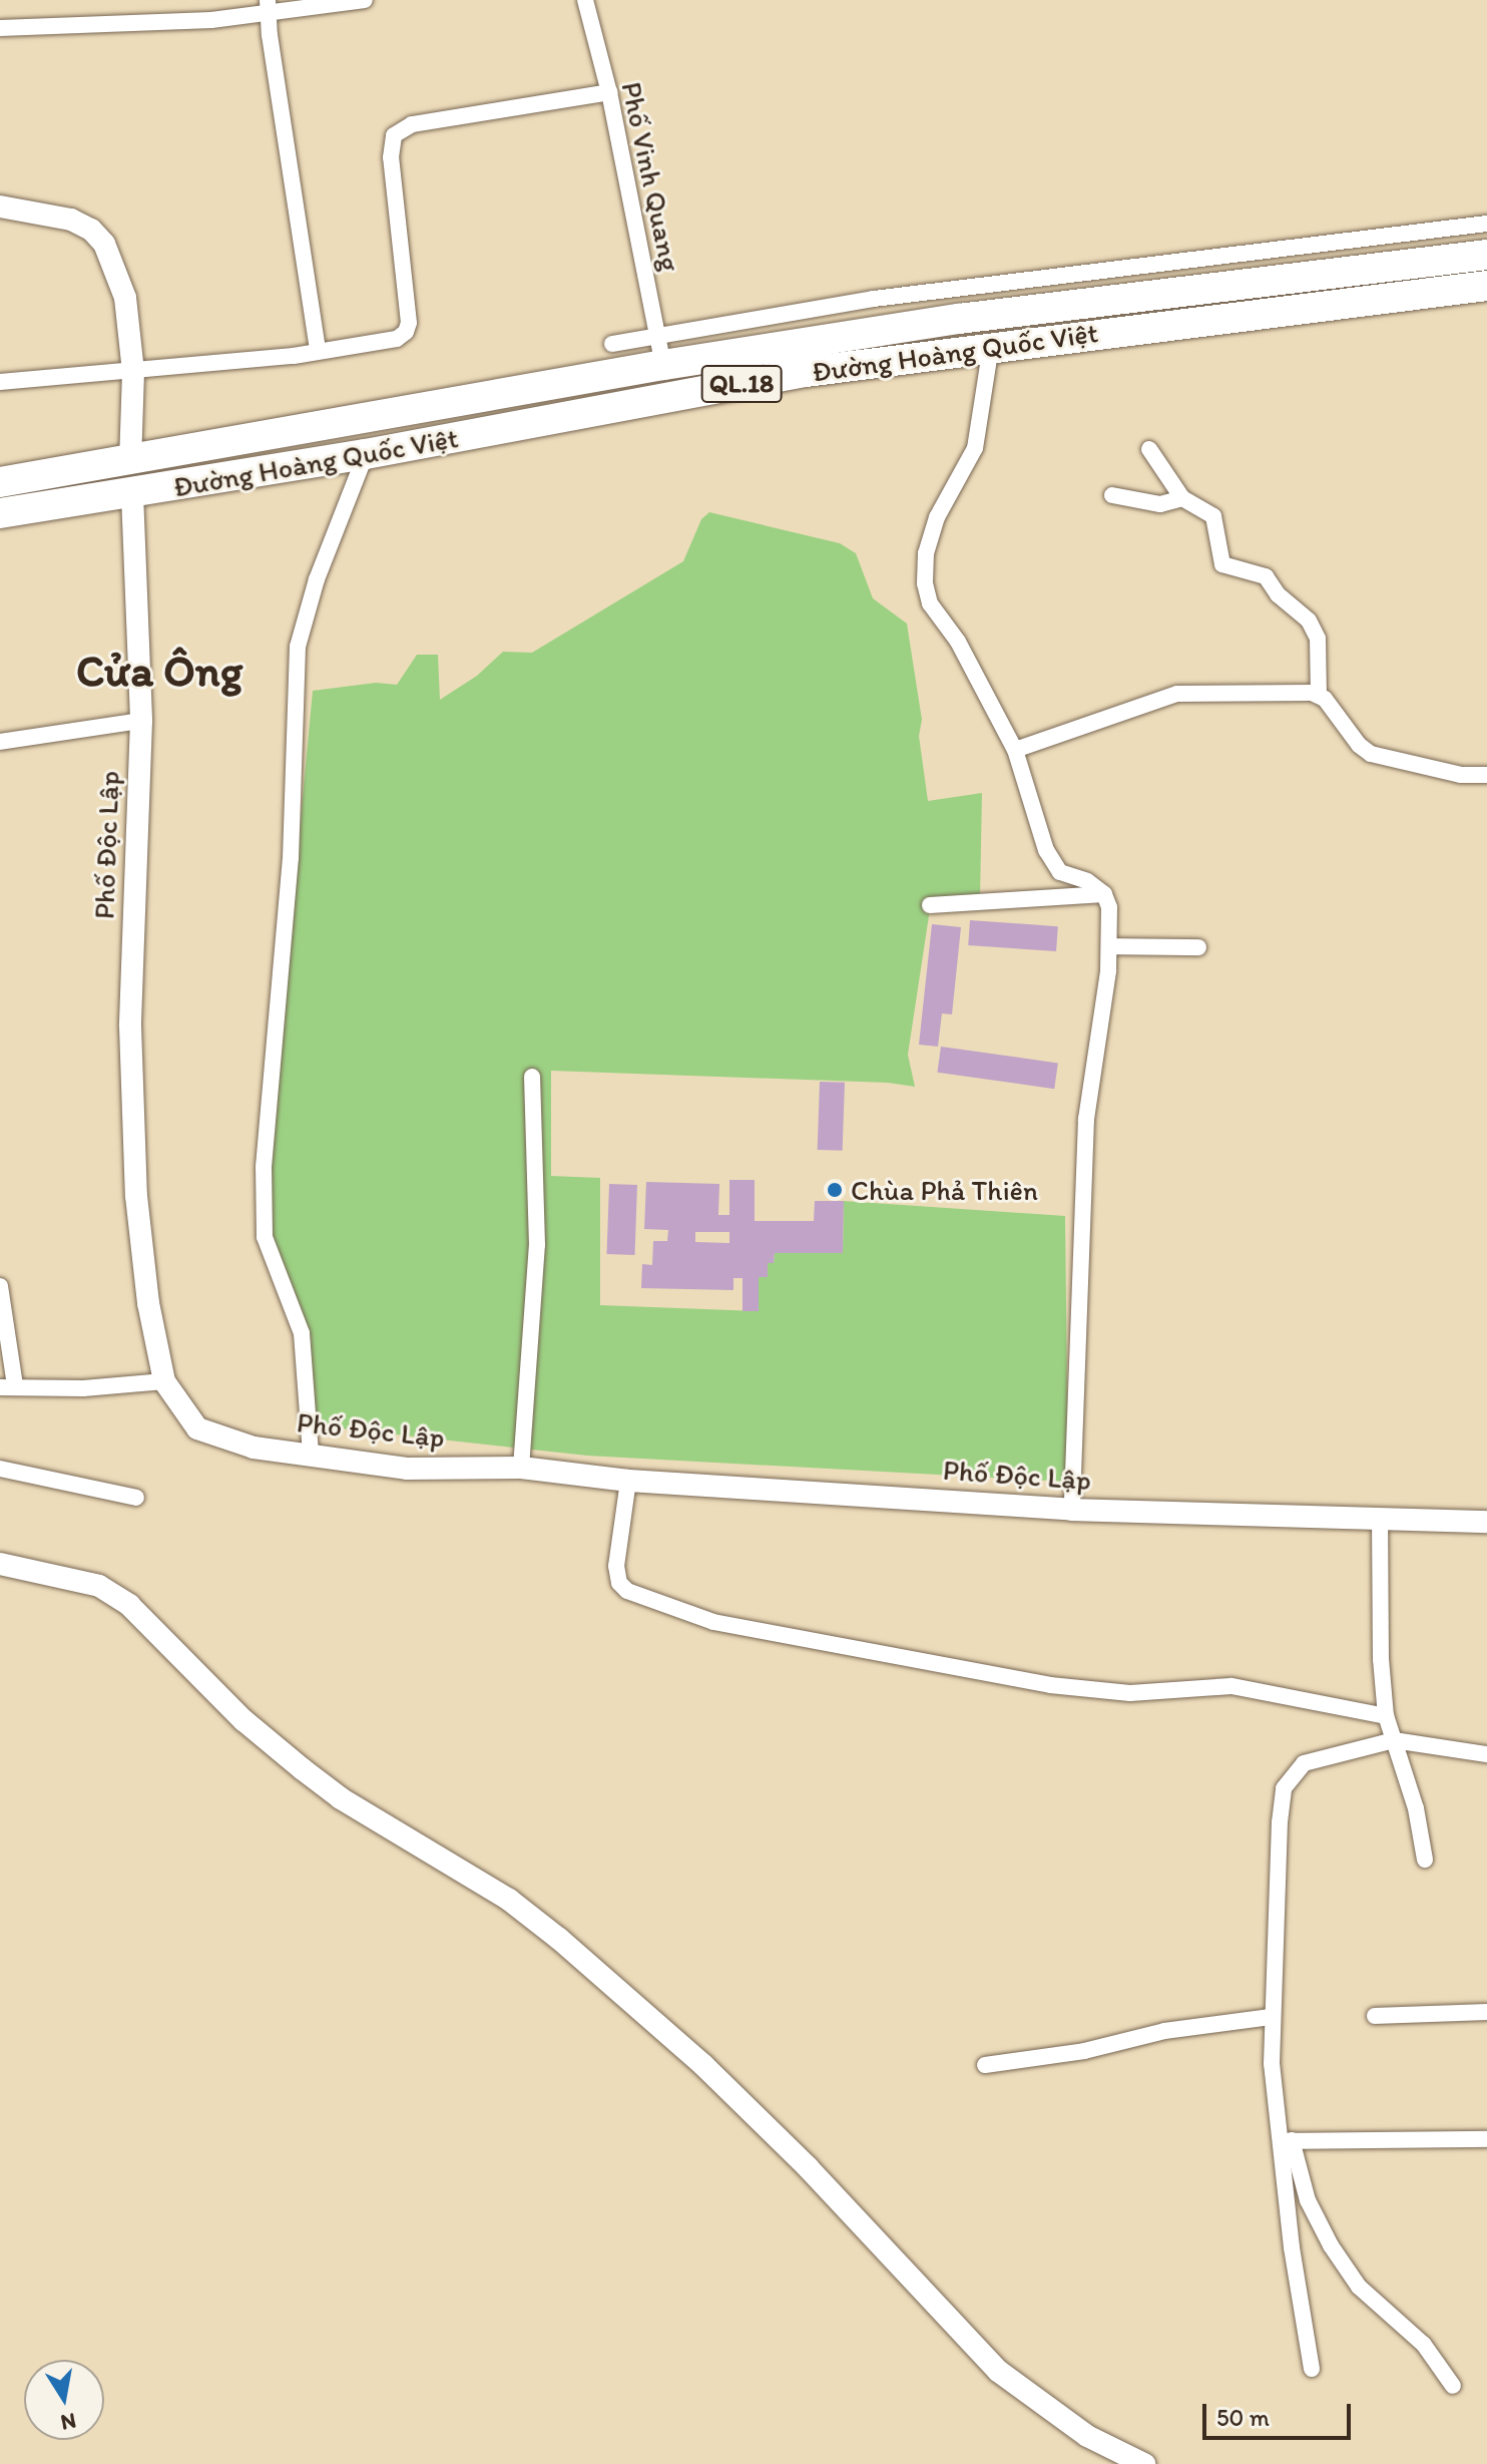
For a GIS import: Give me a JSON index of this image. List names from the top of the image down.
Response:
{
  "streets": {
    "highway": ["Đường Hoàng Quốc Việt", "QL.18"],
    "street": ["Phố Vinh Quang", "Phố Độc Lập"]
  },
  "crossings": [
    ["Phố Vinh Quang", "Đường Hoàng Quốc Việt"],
    ["Đường Hoàng Quốc Việt", "Phố Độc Lập"]
  ],
  "districts": ["Cửa Ông"],
  "places": ["Chùa Phả Thiên"],
  "scale_bar": "50 m",
  "north": "bottom"
}
